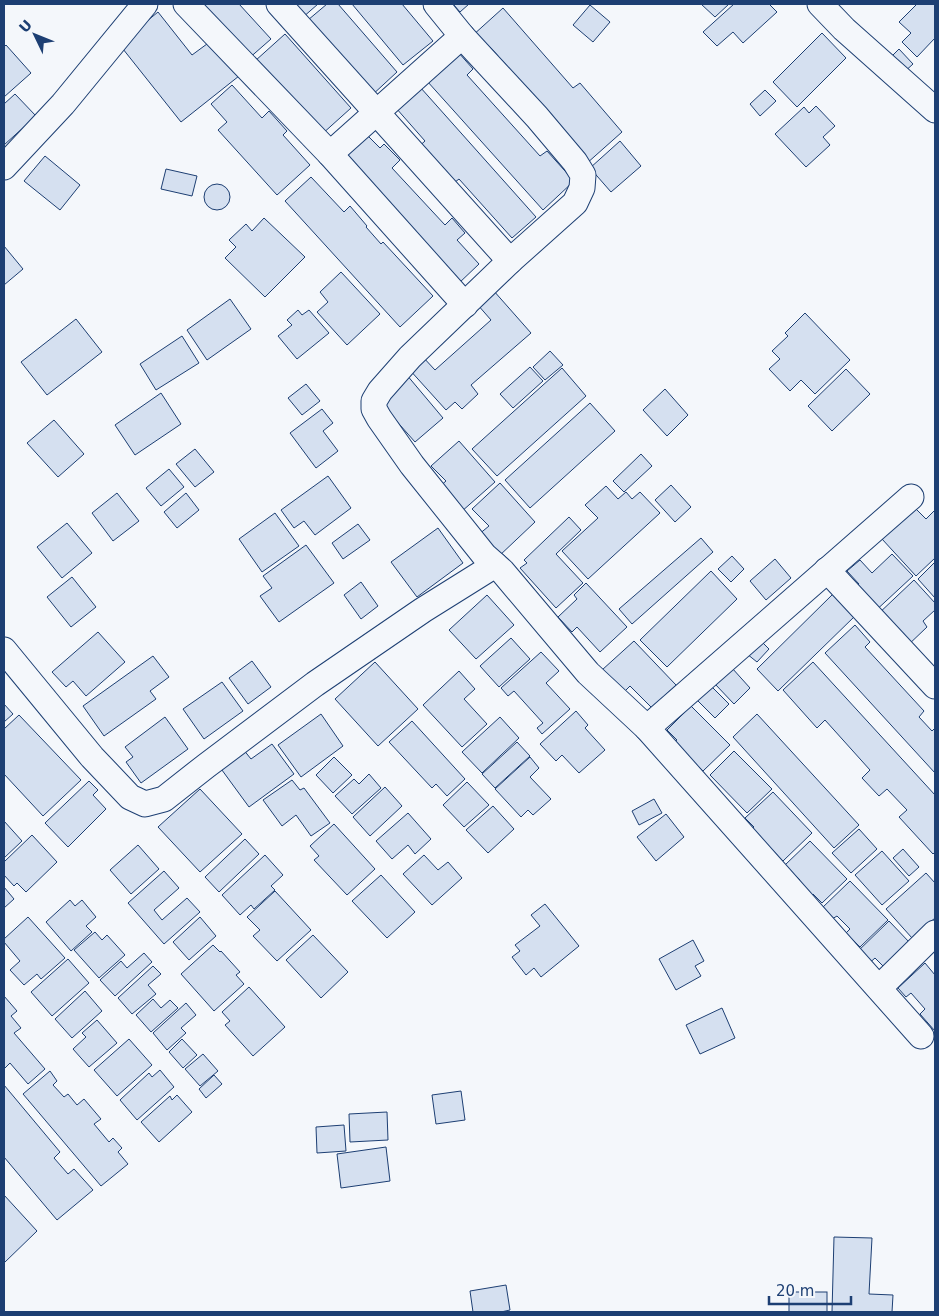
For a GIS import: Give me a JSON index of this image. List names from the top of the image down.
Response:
{
  "scale_bar": "20 m",
  "north": "top left"
}
